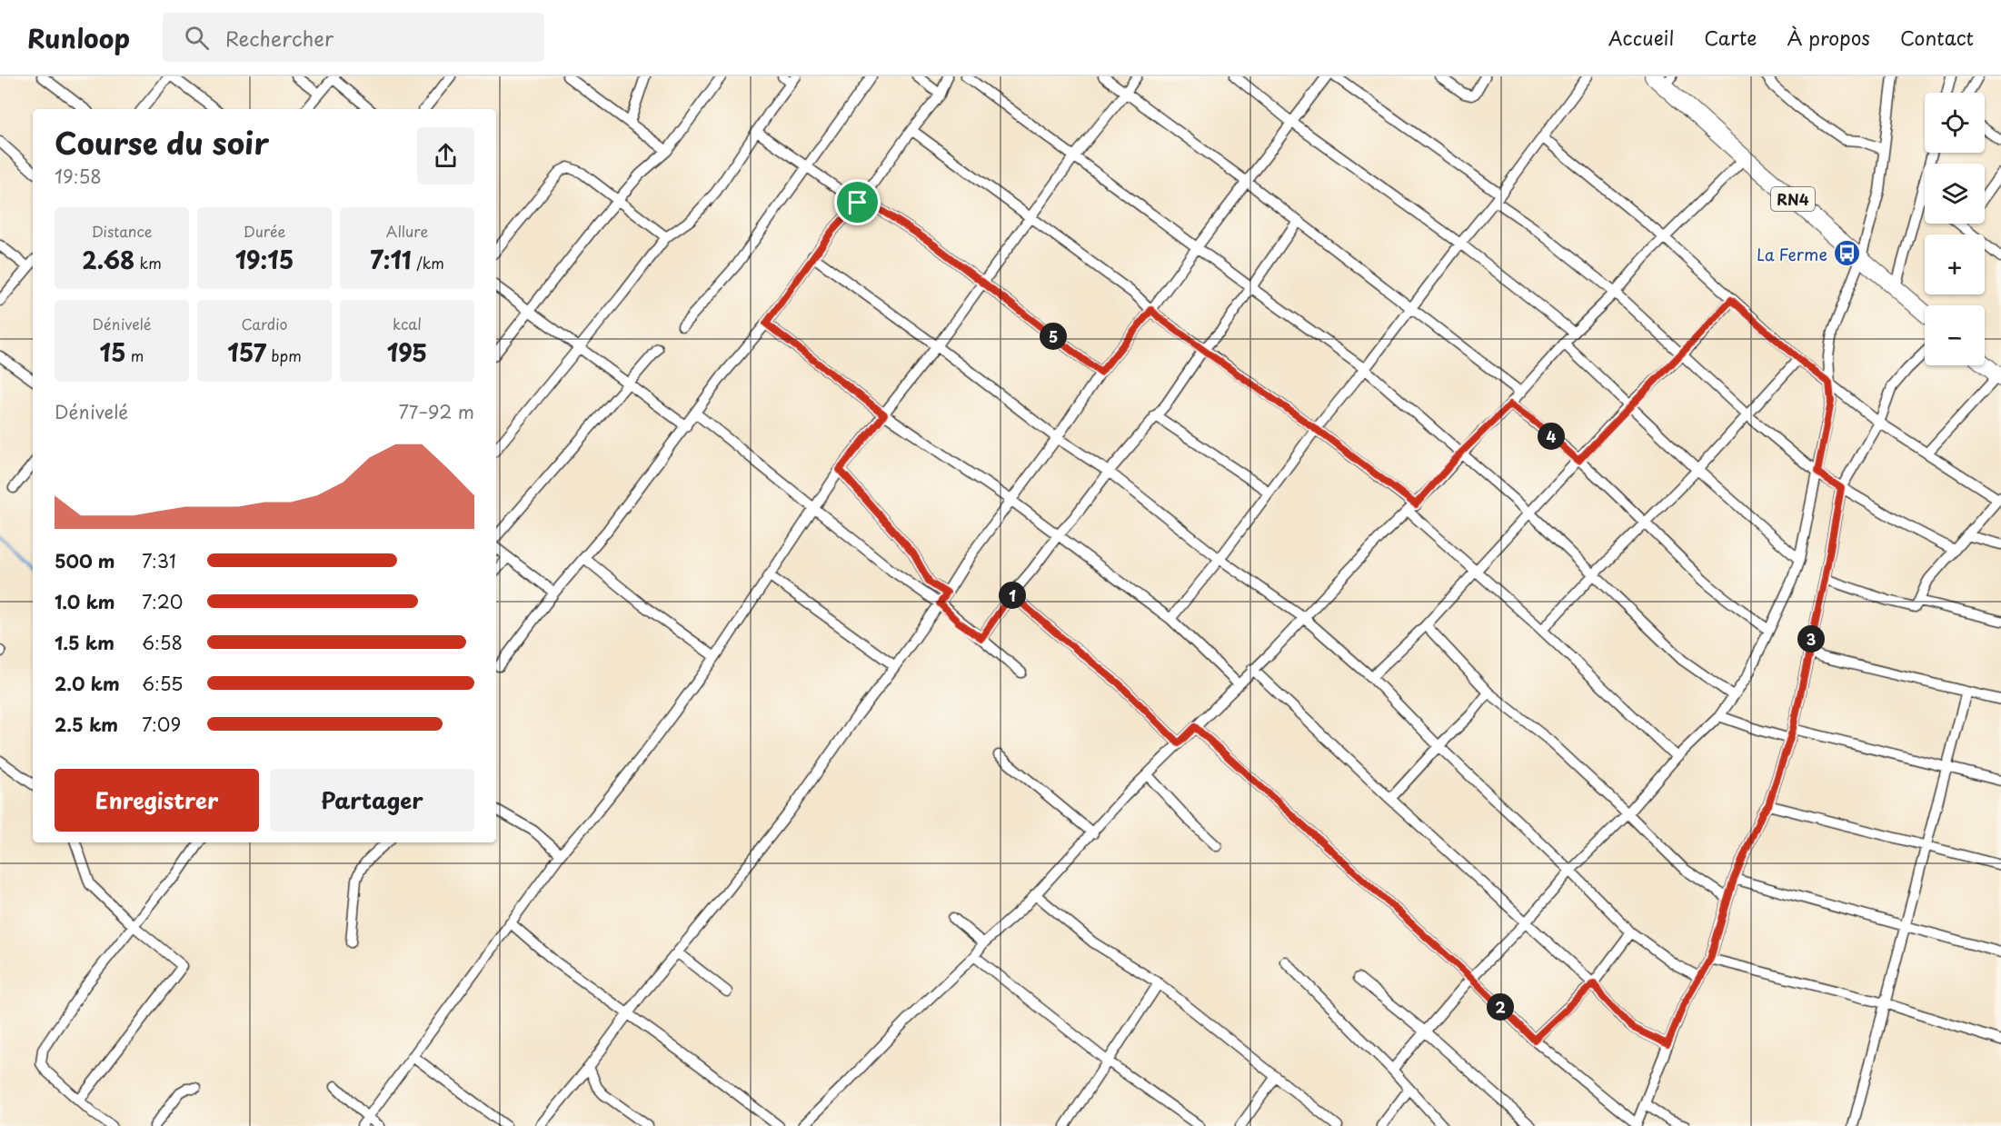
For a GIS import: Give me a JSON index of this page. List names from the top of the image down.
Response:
{
  "streets": {
    "highway": ["RN4"]
  },
  "places": {
    "bus stop": ["La Ferme"]
  },
  "page": {
    "header": "Runloop",
    "search": "Rechercher",
    "nav": [
      "Accueil",
      "Carte",
      "À propos",
      "Contact"
    ],
    "map_buttons": ["+", "−"],
    "heading": ["Course du soir", "19:58"],
    "stats": [
      ["Distance", "2.68 km"],
      ["Durée", "19:15"],
      ["Allure", "7:11 /km"],
      ["Dénivelé", "15 m"],
      ["Cardio", "157 bpm"],
      ["kcal", "195"]
    ],
    "pins": [
      "5",
      "4",
      "1",
      "3",
      "2"
    ],
    "chart": ["Dénivelé", "77–92 m"],
    "list": [
      {
        "name": "500 m",
        "note": "7:31"
      },
      {
        "name": "1.0 km",
        "note": "7:20"
      },
      {
        "name": "1.5 km",
        "note": "6:58"
      },
      {
        "name": "2.0 km",
        "note": "6:55"
      },
      {
        "name": "2.5 km",
        "note": "7:09"
      }
    ],
    "buttons": ["Enregistrer", "Partager"]
  }
}
